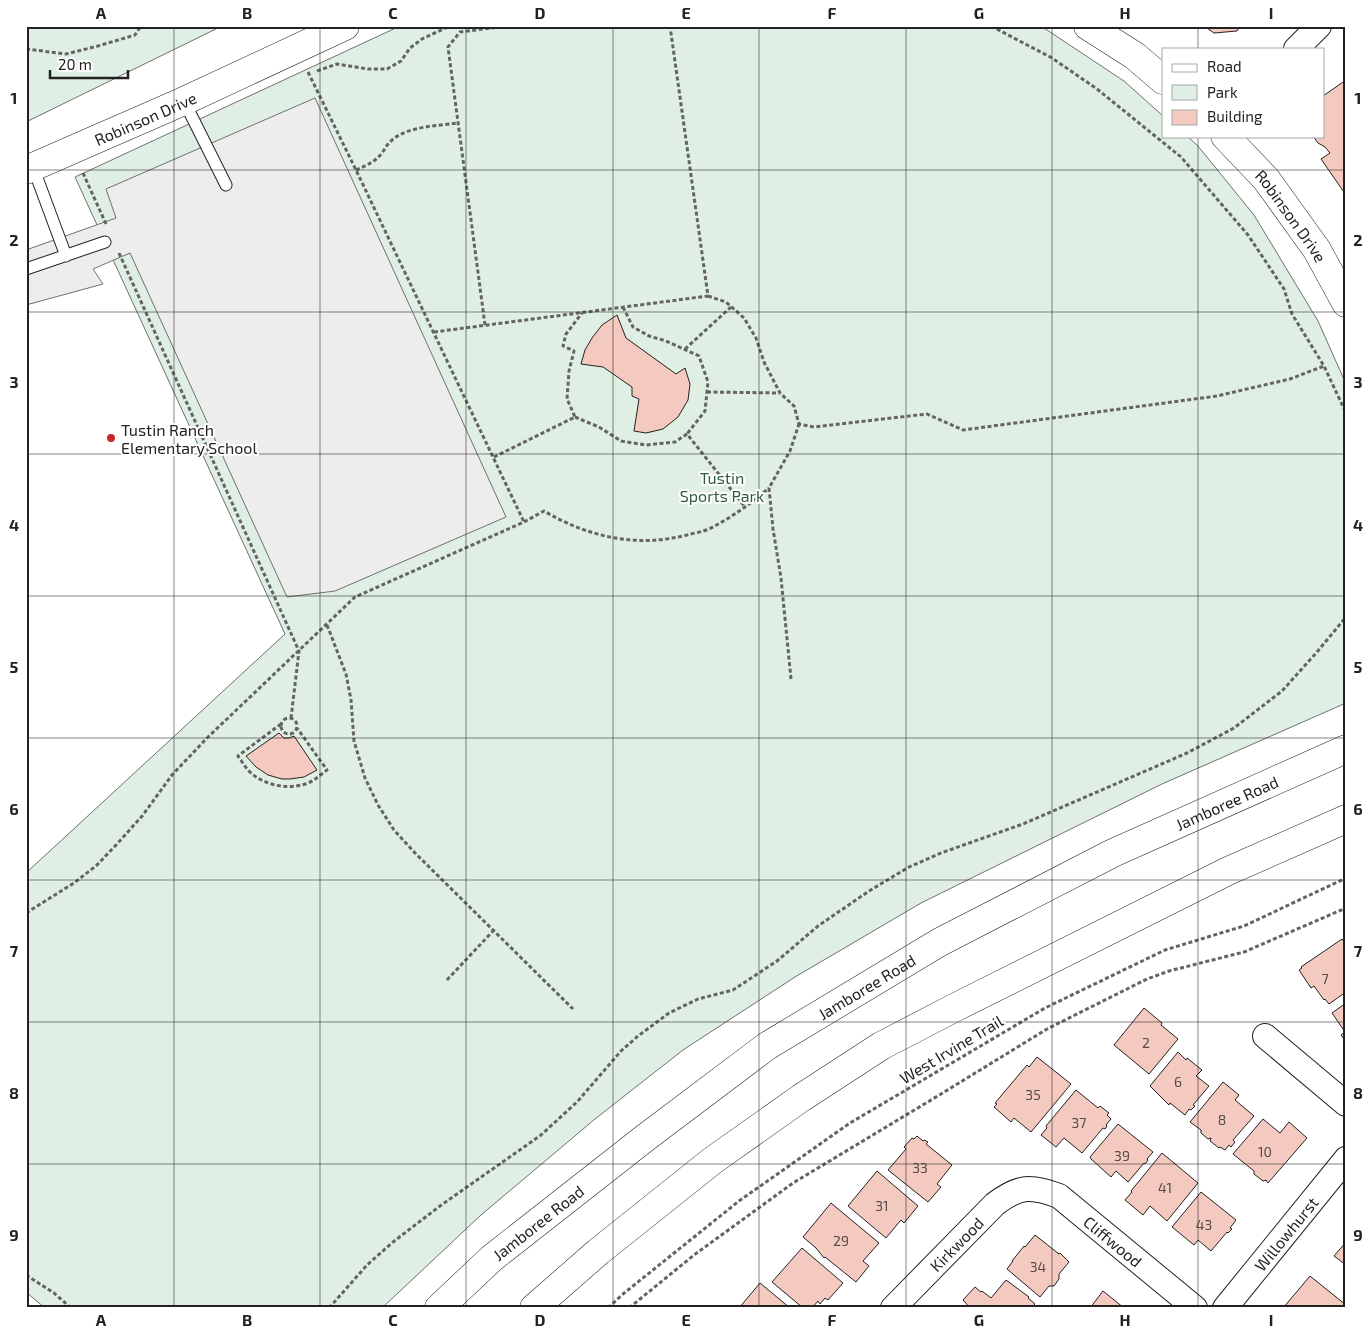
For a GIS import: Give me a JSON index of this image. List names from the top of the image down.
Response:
{
  "streets": {
    "main road": ["Robinson Drive", "Jamboree Road"],
    "street": ["Willowhurst", "Cliffwood", "Kirkwood"],
    "path": ["West Irvine Trail"]
  },
  "crossings": [
    ["Cliffwood", "Kirkwood"]
  ],
  "parks": ["Tustin Sports Park"],
  "places": ["Tustin Ranch Elementary School"],
  "house_numbers": [
    "7",
    "2",
    "6",
    "35",
    "8",
    "37",
    "10",
    "39",
    "33",
    "41",
    "31",
    "43",
    "29",
    "34"
  ],
  "legend": ["Road", "Park", "Building"],
  "scale_bar": "20 m",
  "grid": {
    "columns": [
      "A",
      "B",
      "C",
      "D",
      "E",
      "F",
      "G",
      "H",
      "I"
    ],
    "rows": [
      "1",
      "2",
      "3",
      "4",
      "5",
      "6",
      "7",
      "8",
      "9"
    ]
  }
}
